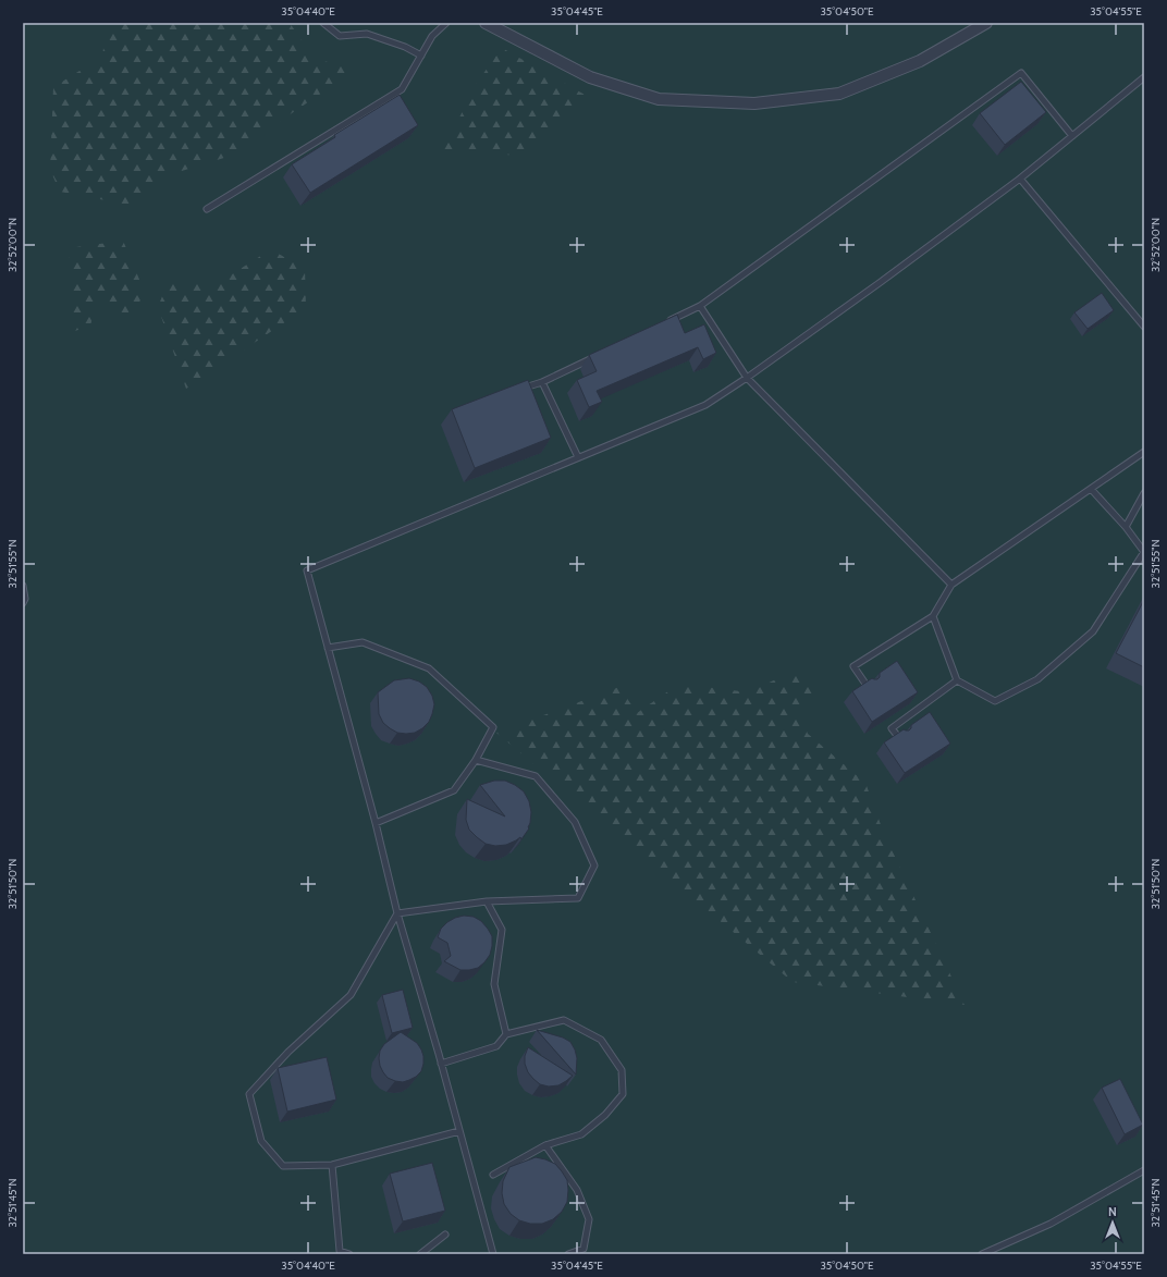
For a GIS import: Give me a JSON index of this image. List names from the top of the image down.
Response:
{
  "north": "top",
  "coordinates": [
    "35°04'40\"E",
    "35°04'45\"E",
    "35°04'50\"E",
    "35°04'55\"E",
    "32°52'00\"N",
    "32°51'55\"N",
    "32°51'50\"N",
    "32°51'45\"N"
  ]
}
